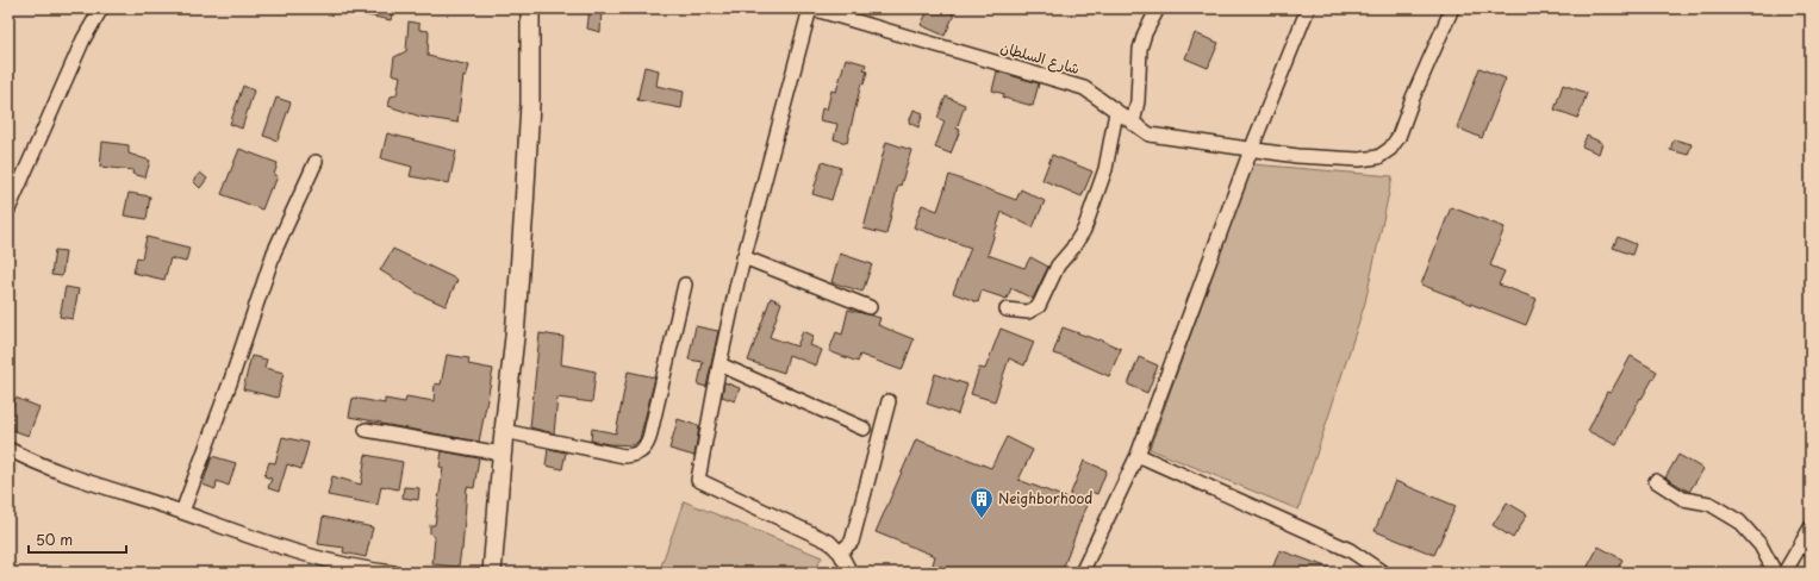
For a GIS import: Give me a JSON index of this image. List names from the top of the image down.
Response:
{
  "streets": {
    "street": ["شارع السلطان"]
  },
  "places": {
    "building": ["Neighborhood"]
  },
  "scale_bar": "50 m"
}
